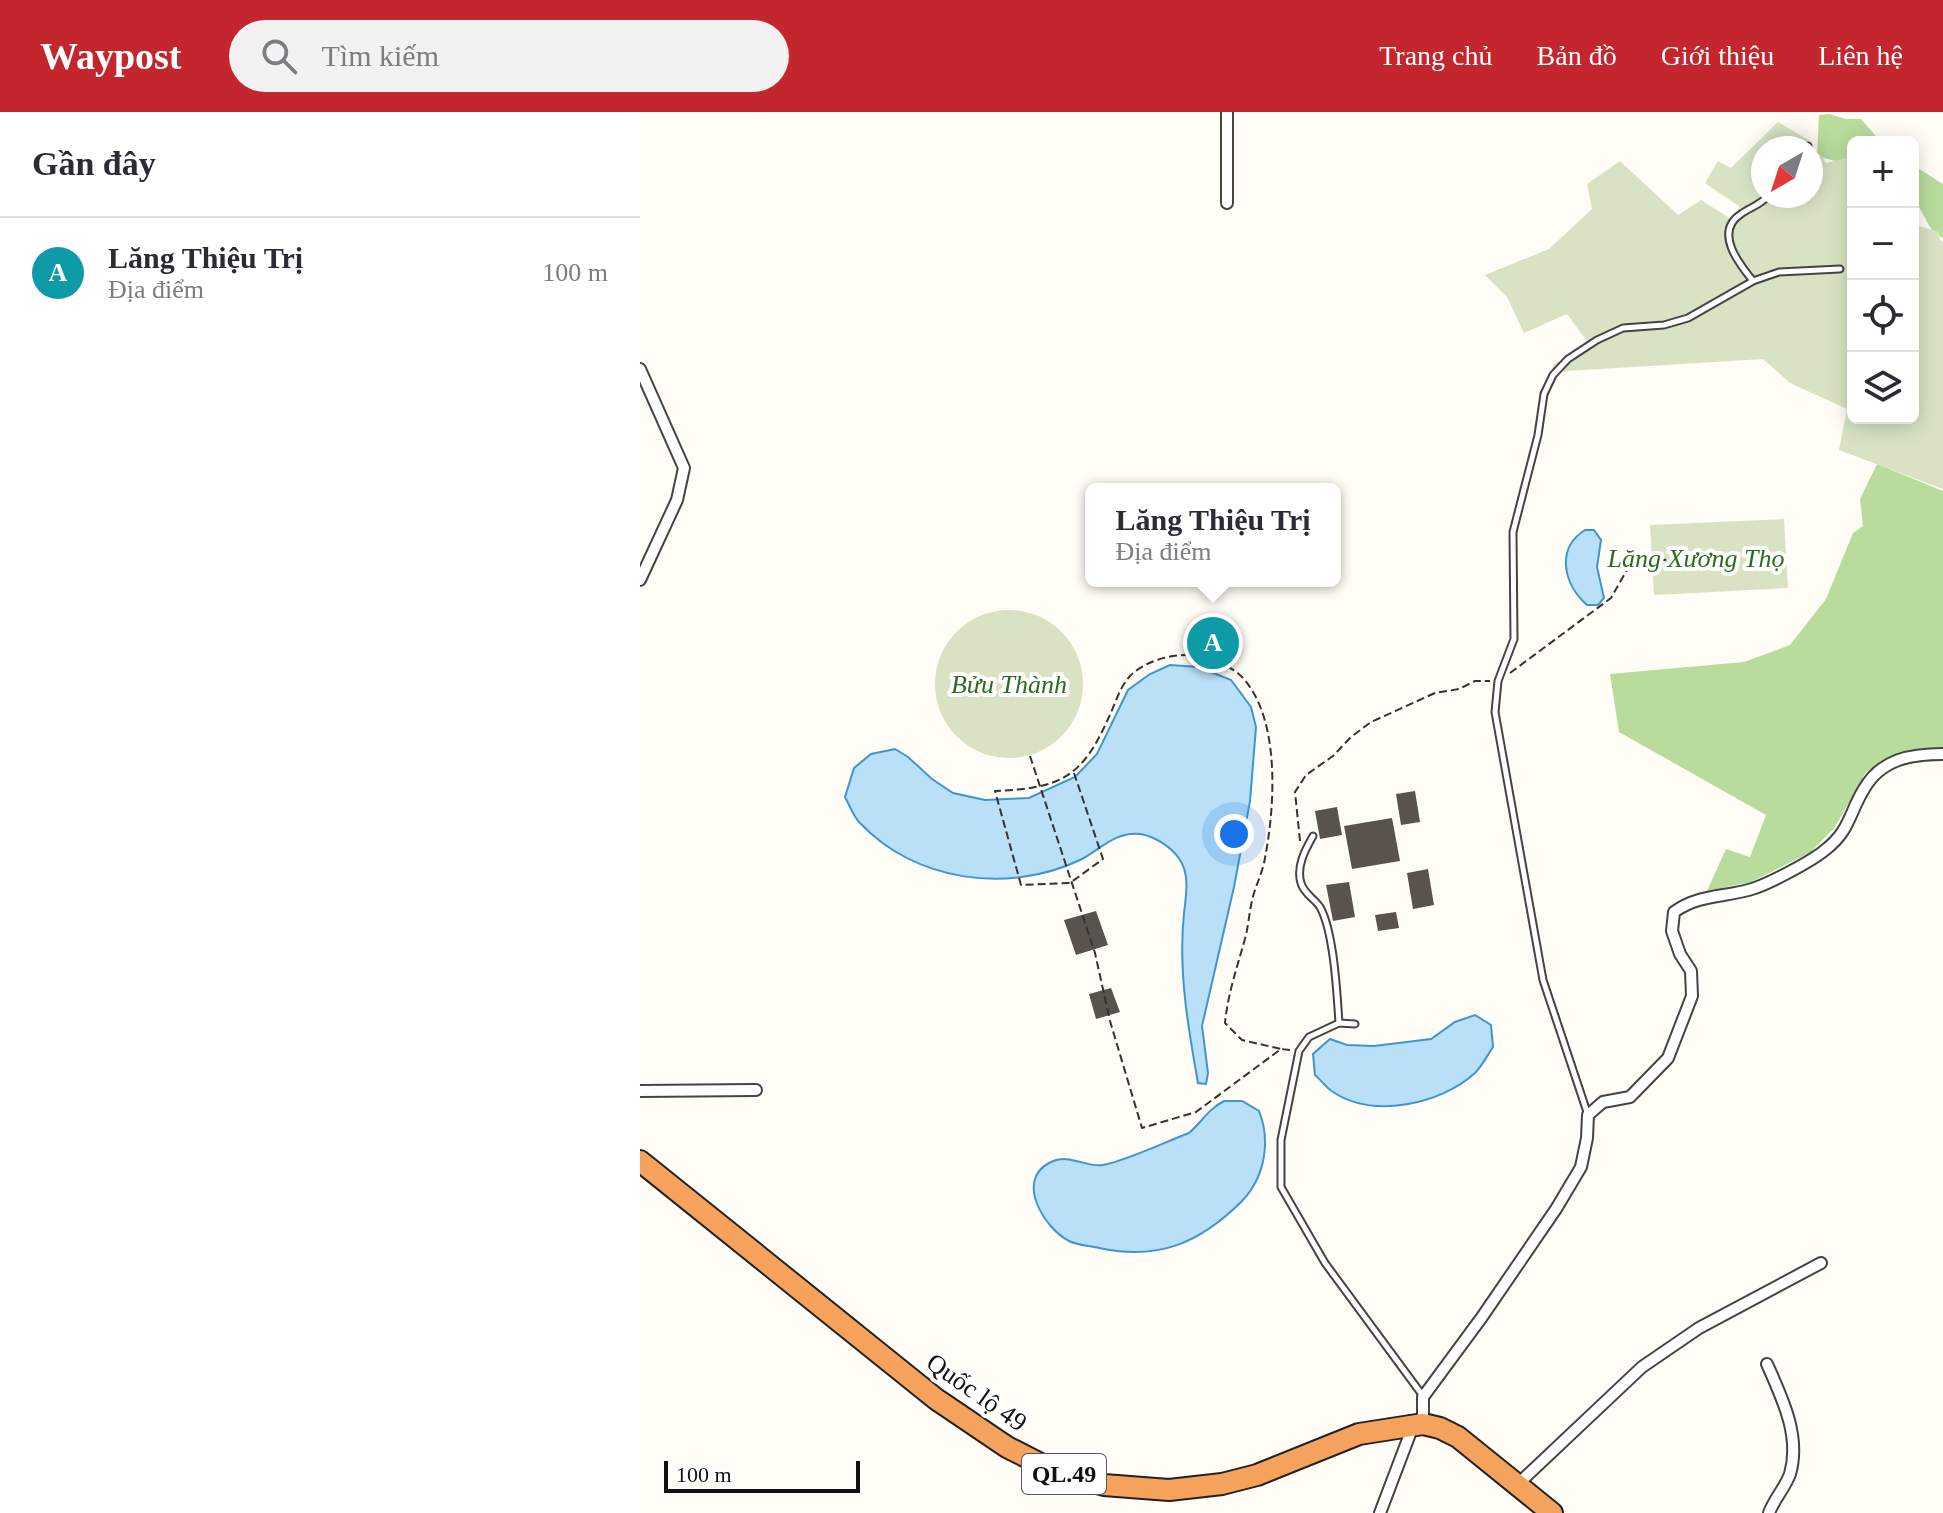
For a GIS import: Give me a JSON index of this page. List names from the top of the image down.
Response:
{
  "streets": {
    "highway": ["Quốc lộ 49", "QL.49"]
  },
  "parks": ["Lăng Xương Thọ", "Bửu Thành"],
  "scale_bar": "100 m",
  "north": "bottom left",
  "page": {
    "header": "Waypost",
    "search": "Tìm kiếm",
    "nav": [
      "Trang chủ",
      "Bản đồ",
      "Giới thiệu",
      "Liên hệ"
    ],
    "heading": "Gần đây",
    "map_buttons": ["+", "−"],
    "list": [
      {
        "mark": "A",
        "name": "Lăng Thiệu Trị",
        "note": "Địa điểm",
        "value": "100 m"
      }
    ],
    "popup": ["Lăng Thiệu Trị", "Địa điểm"],
    "pins": "A",
    "scale": "100 m"
  }
}
